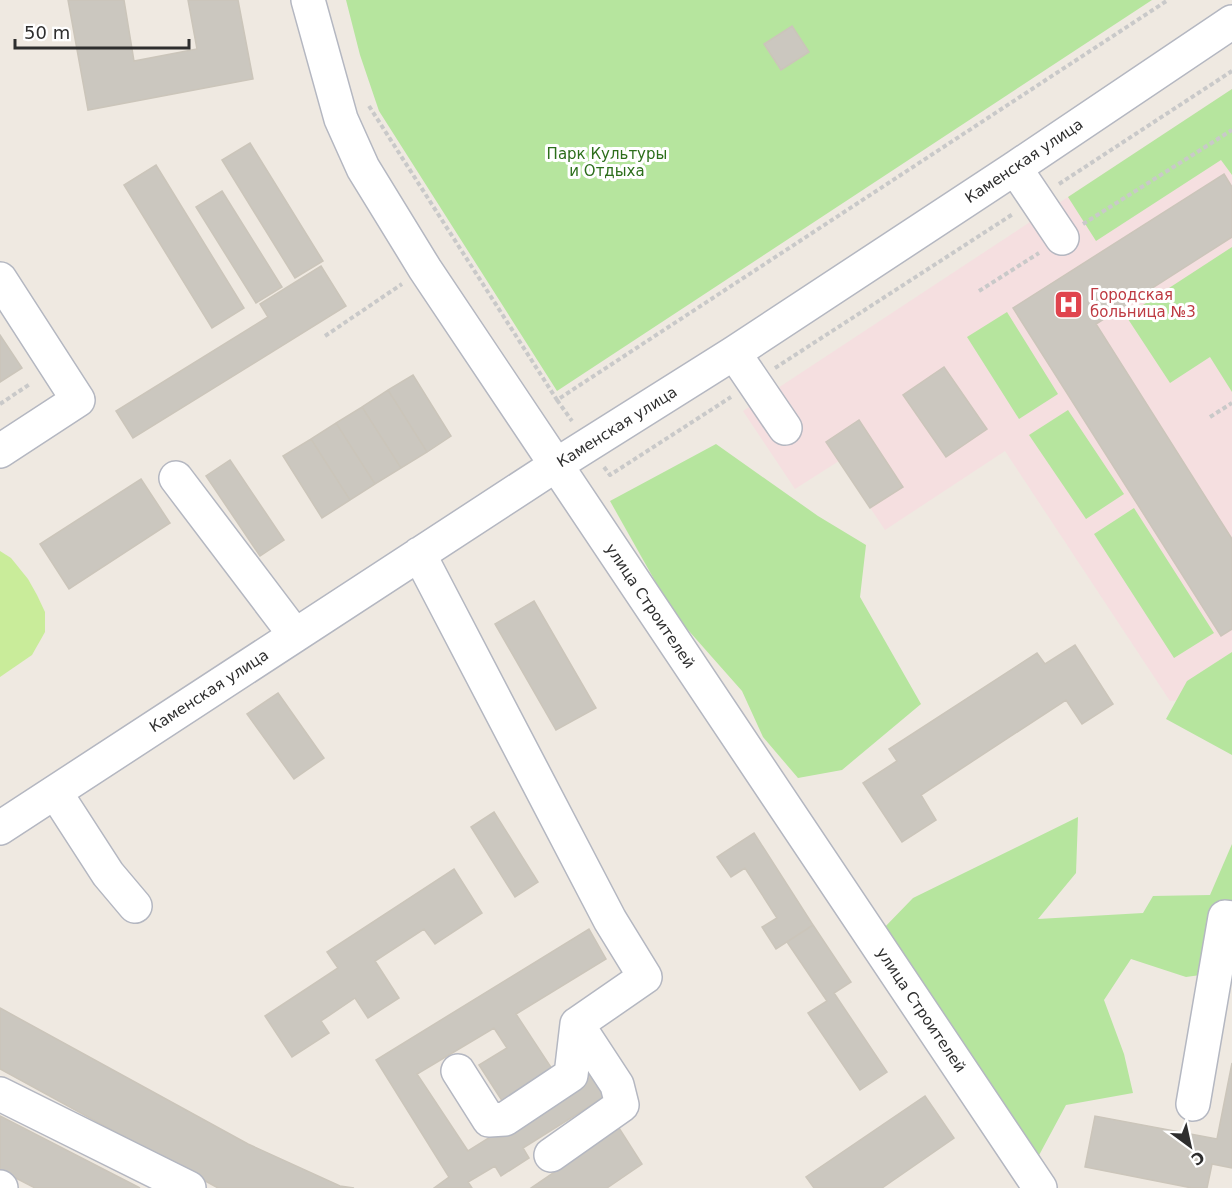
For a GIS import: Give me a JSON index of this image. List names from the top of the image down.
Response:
{
  "streets": {
    "street": ["Каменская улица", "улица Строителей"]
  },
  "crossings": [
    ["Каменская улица", "улица Строителей"]
  ],
  "parks": ["Парк Культуры и Отдыха"],
  "places": {
    "hospital": ["Городская больница №3"]
  },
  "scale_bar": "50 m",
  "north": "bottom right"
}
